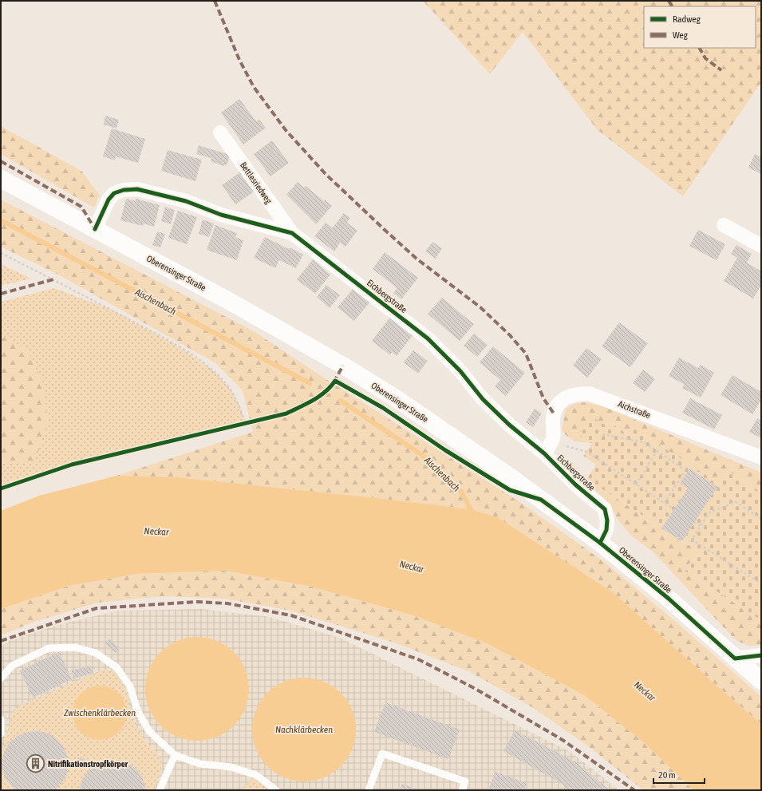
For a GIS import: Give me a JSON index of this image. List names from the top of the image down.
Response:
{
  "streets": {
    "street": [
      "Bettlesriedweg",
      "Oberensinger Straße",
      "Eichbergstraße",
      "Aichstraße"
    ]
  },
  "crossings": [
    ["Bettlesriedweg", "Eichbergstraße"],
    ["Oberensinger Straße", "Eichbergstraße"],
    ["Eichbergstraße", "Aichstraße"]
  ],
  "water": [
    "Aischenbach",
    "Neckar",
    "Zwischenklärbecken",
    "Nachklärbecken"
  ],
  "places": {
    "building": ["Nitrifikationstropfkörper"]
  },
  "legend": ["Radweg", "Weg"],
  "scale_bar": "20 m"
}
